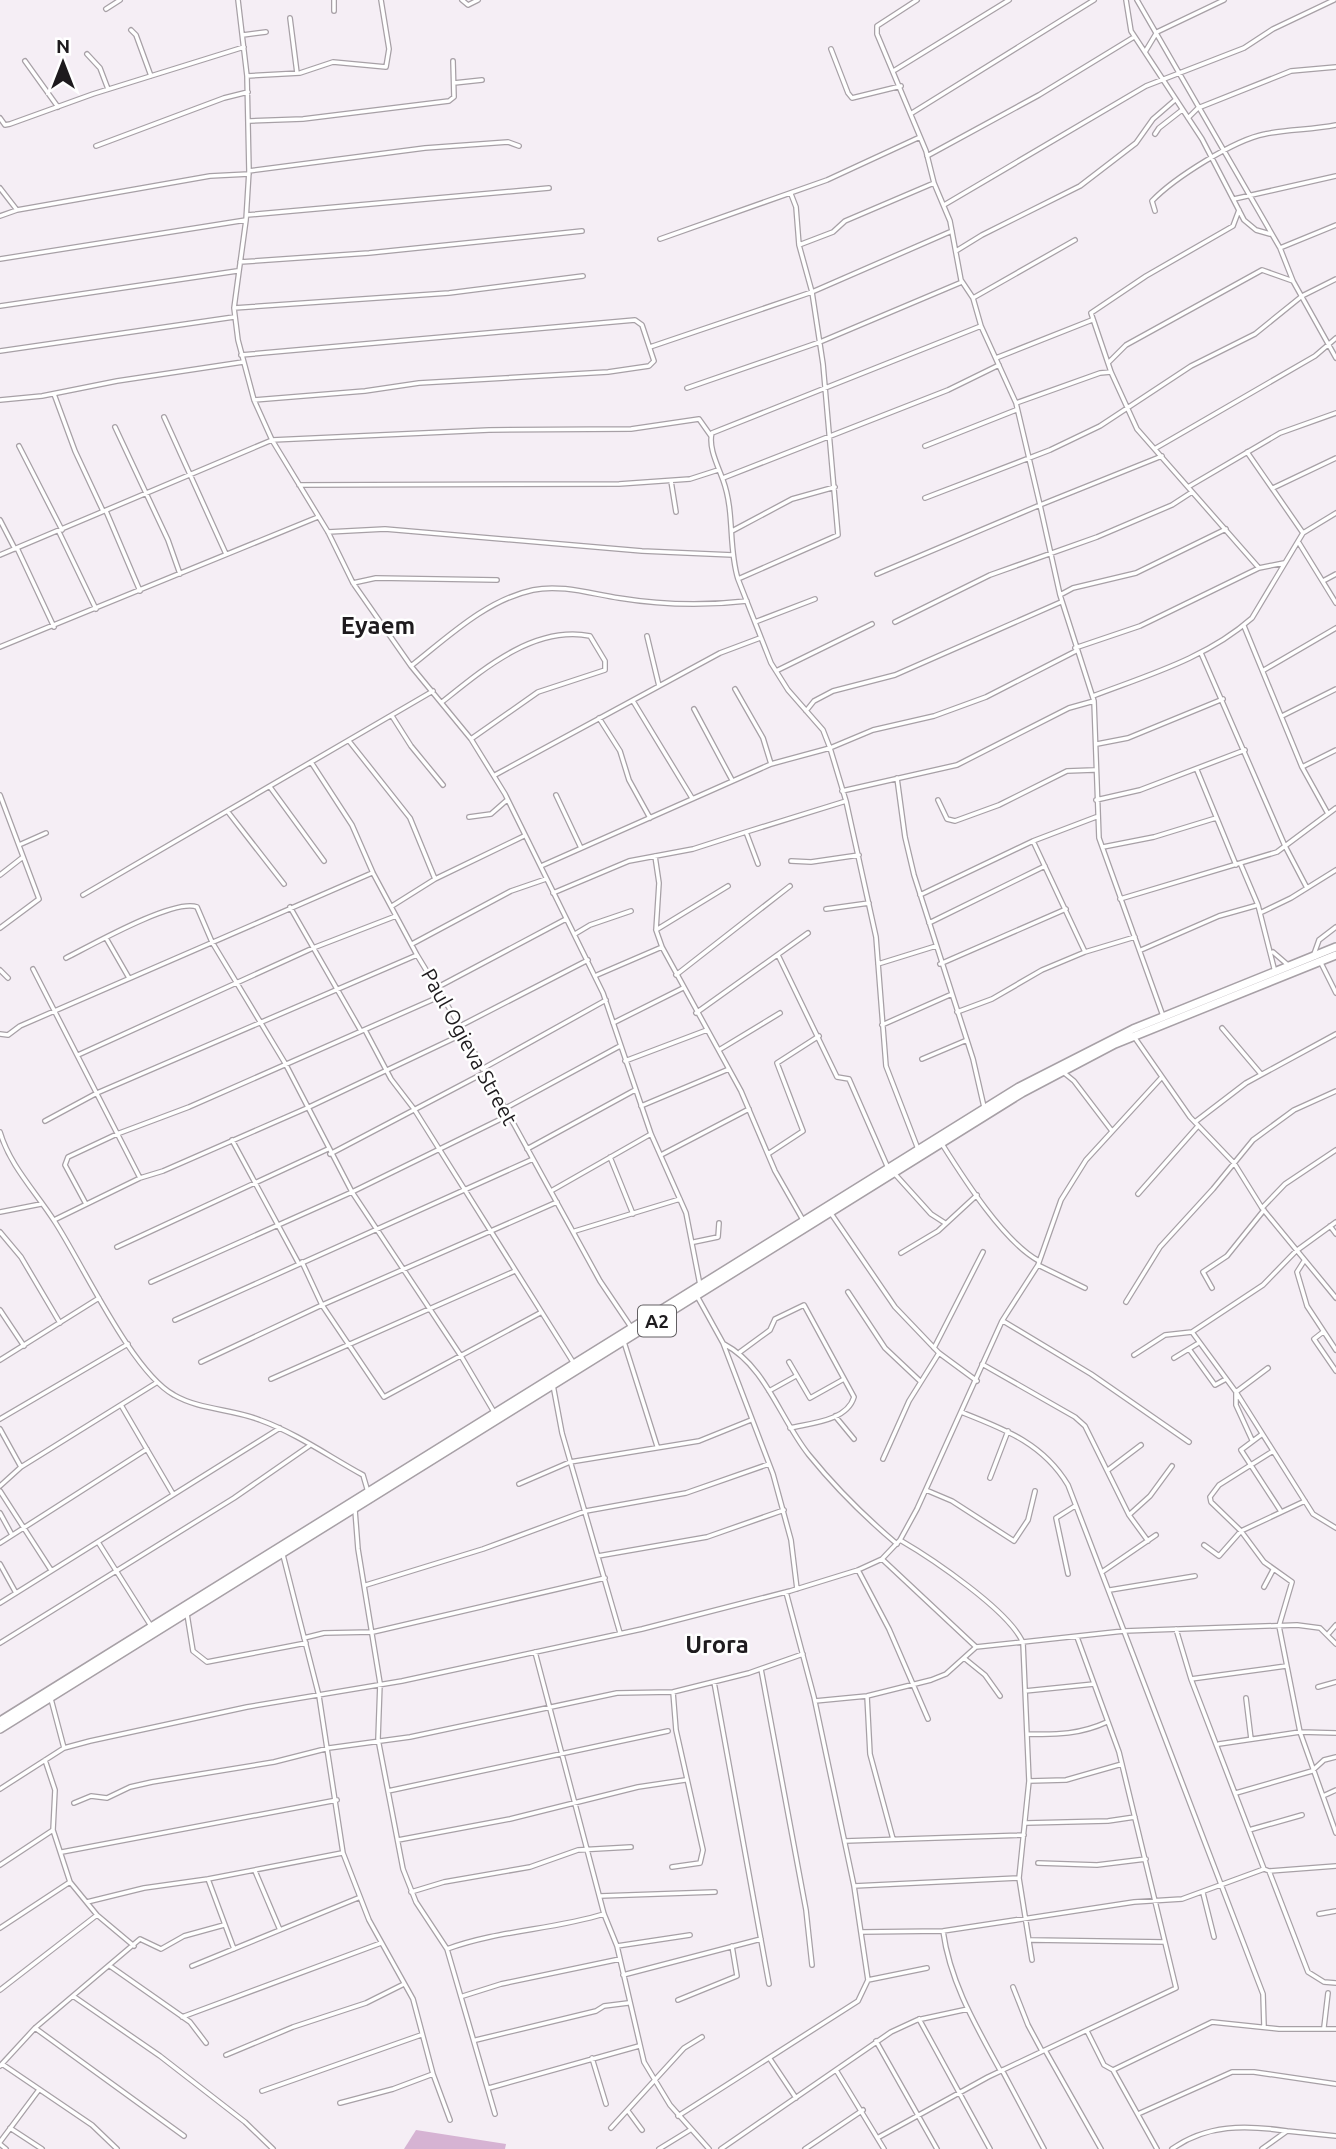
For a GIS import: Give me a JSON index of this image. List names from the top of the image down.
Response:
{
  "streets": {
    "highway": ["A2"],
    "street": ["Paul Ogieva Street"]
  },
  "crossings": [
    ["Paul Ogieva Street", "A2"]
  ],
  "districts": ["Eyaem", "Urora"],
  "north": "top"
}
